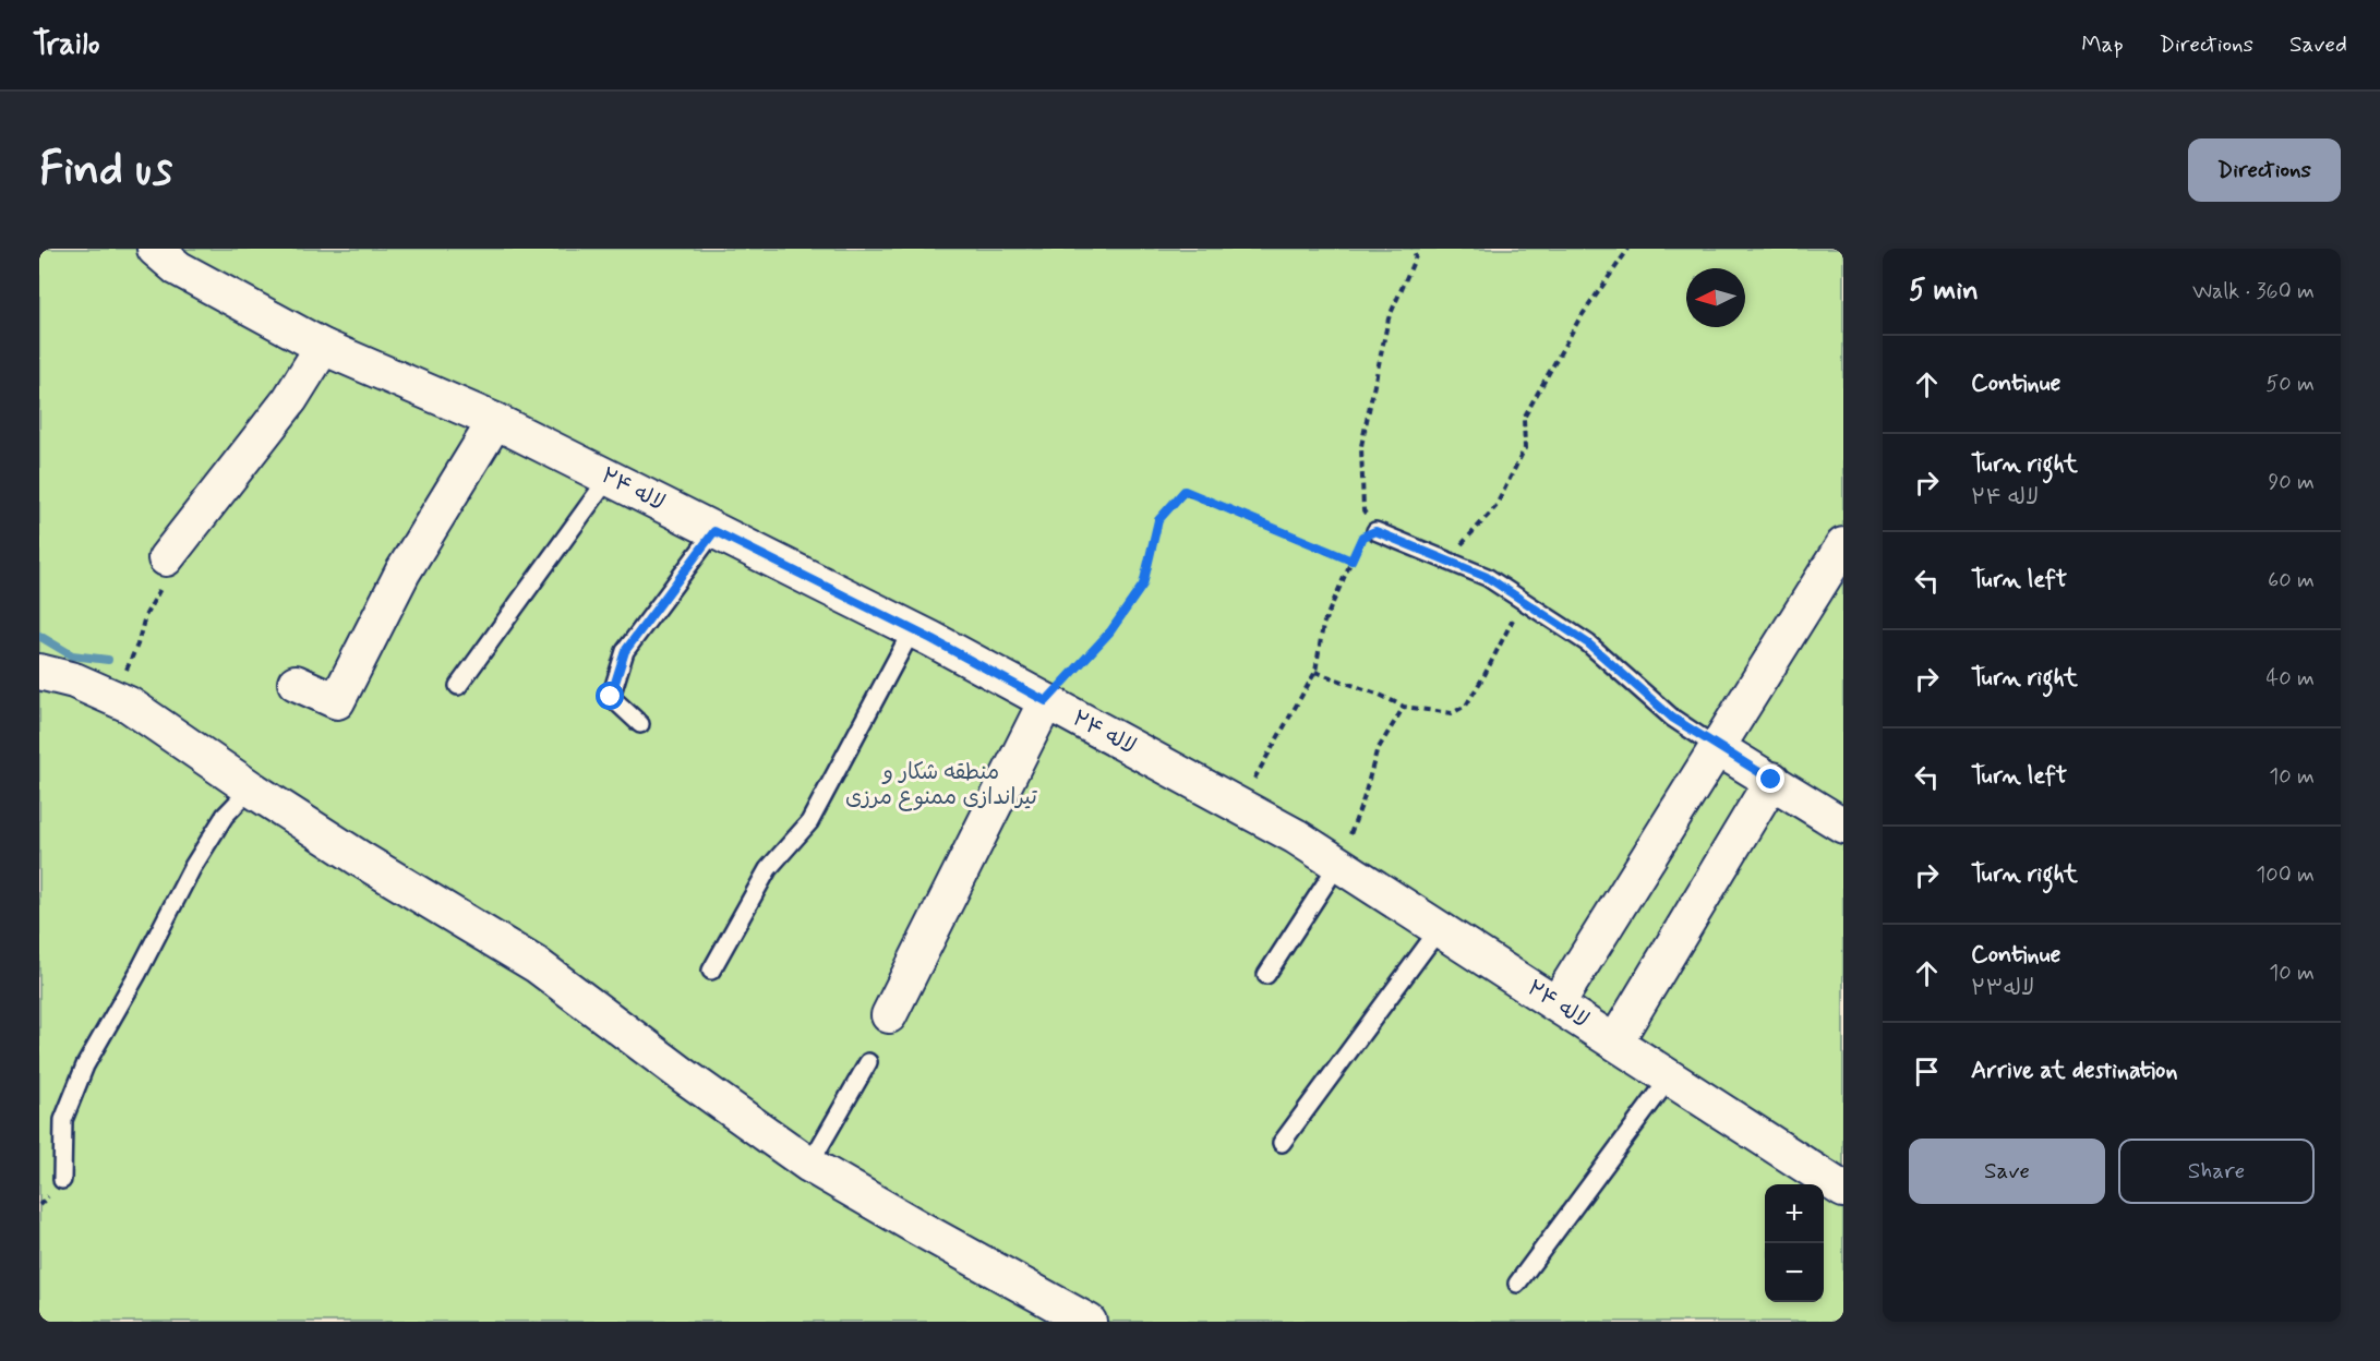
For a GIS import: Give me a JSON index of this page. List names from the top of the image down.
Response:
{
  "streets": {
    "street": ["لاله ۲۴"]
  },
  "parks": ["منطقه شکار و تیراندازی ممنوع مرزی"],
  "north": "left",
  "page": {
    "header": "Trailo",
    "nav": ["Map", "Directions", "Saved"],
    "buttons": [
      "Directions",
      ["Save", "Share"]
    ],
    "title": "Find us",
    "heading": ["5 min", "Walk · 360 m"],
    "list": [
      ["Continue", "50 m"],
      ["Turn right", "لاله ۲۴", "90 m"],
      ["Turn left", "60 m"],
      ["Turn right", "40 m"],
      ["Turn left", "10 m"],
      ["Turn right", "100 m"],
      ["Continue", "لاله۲۳", "10 m"],
      "Arrive at destination"
    ],
    "map_buttons": ["+", "−"]
  }
}
